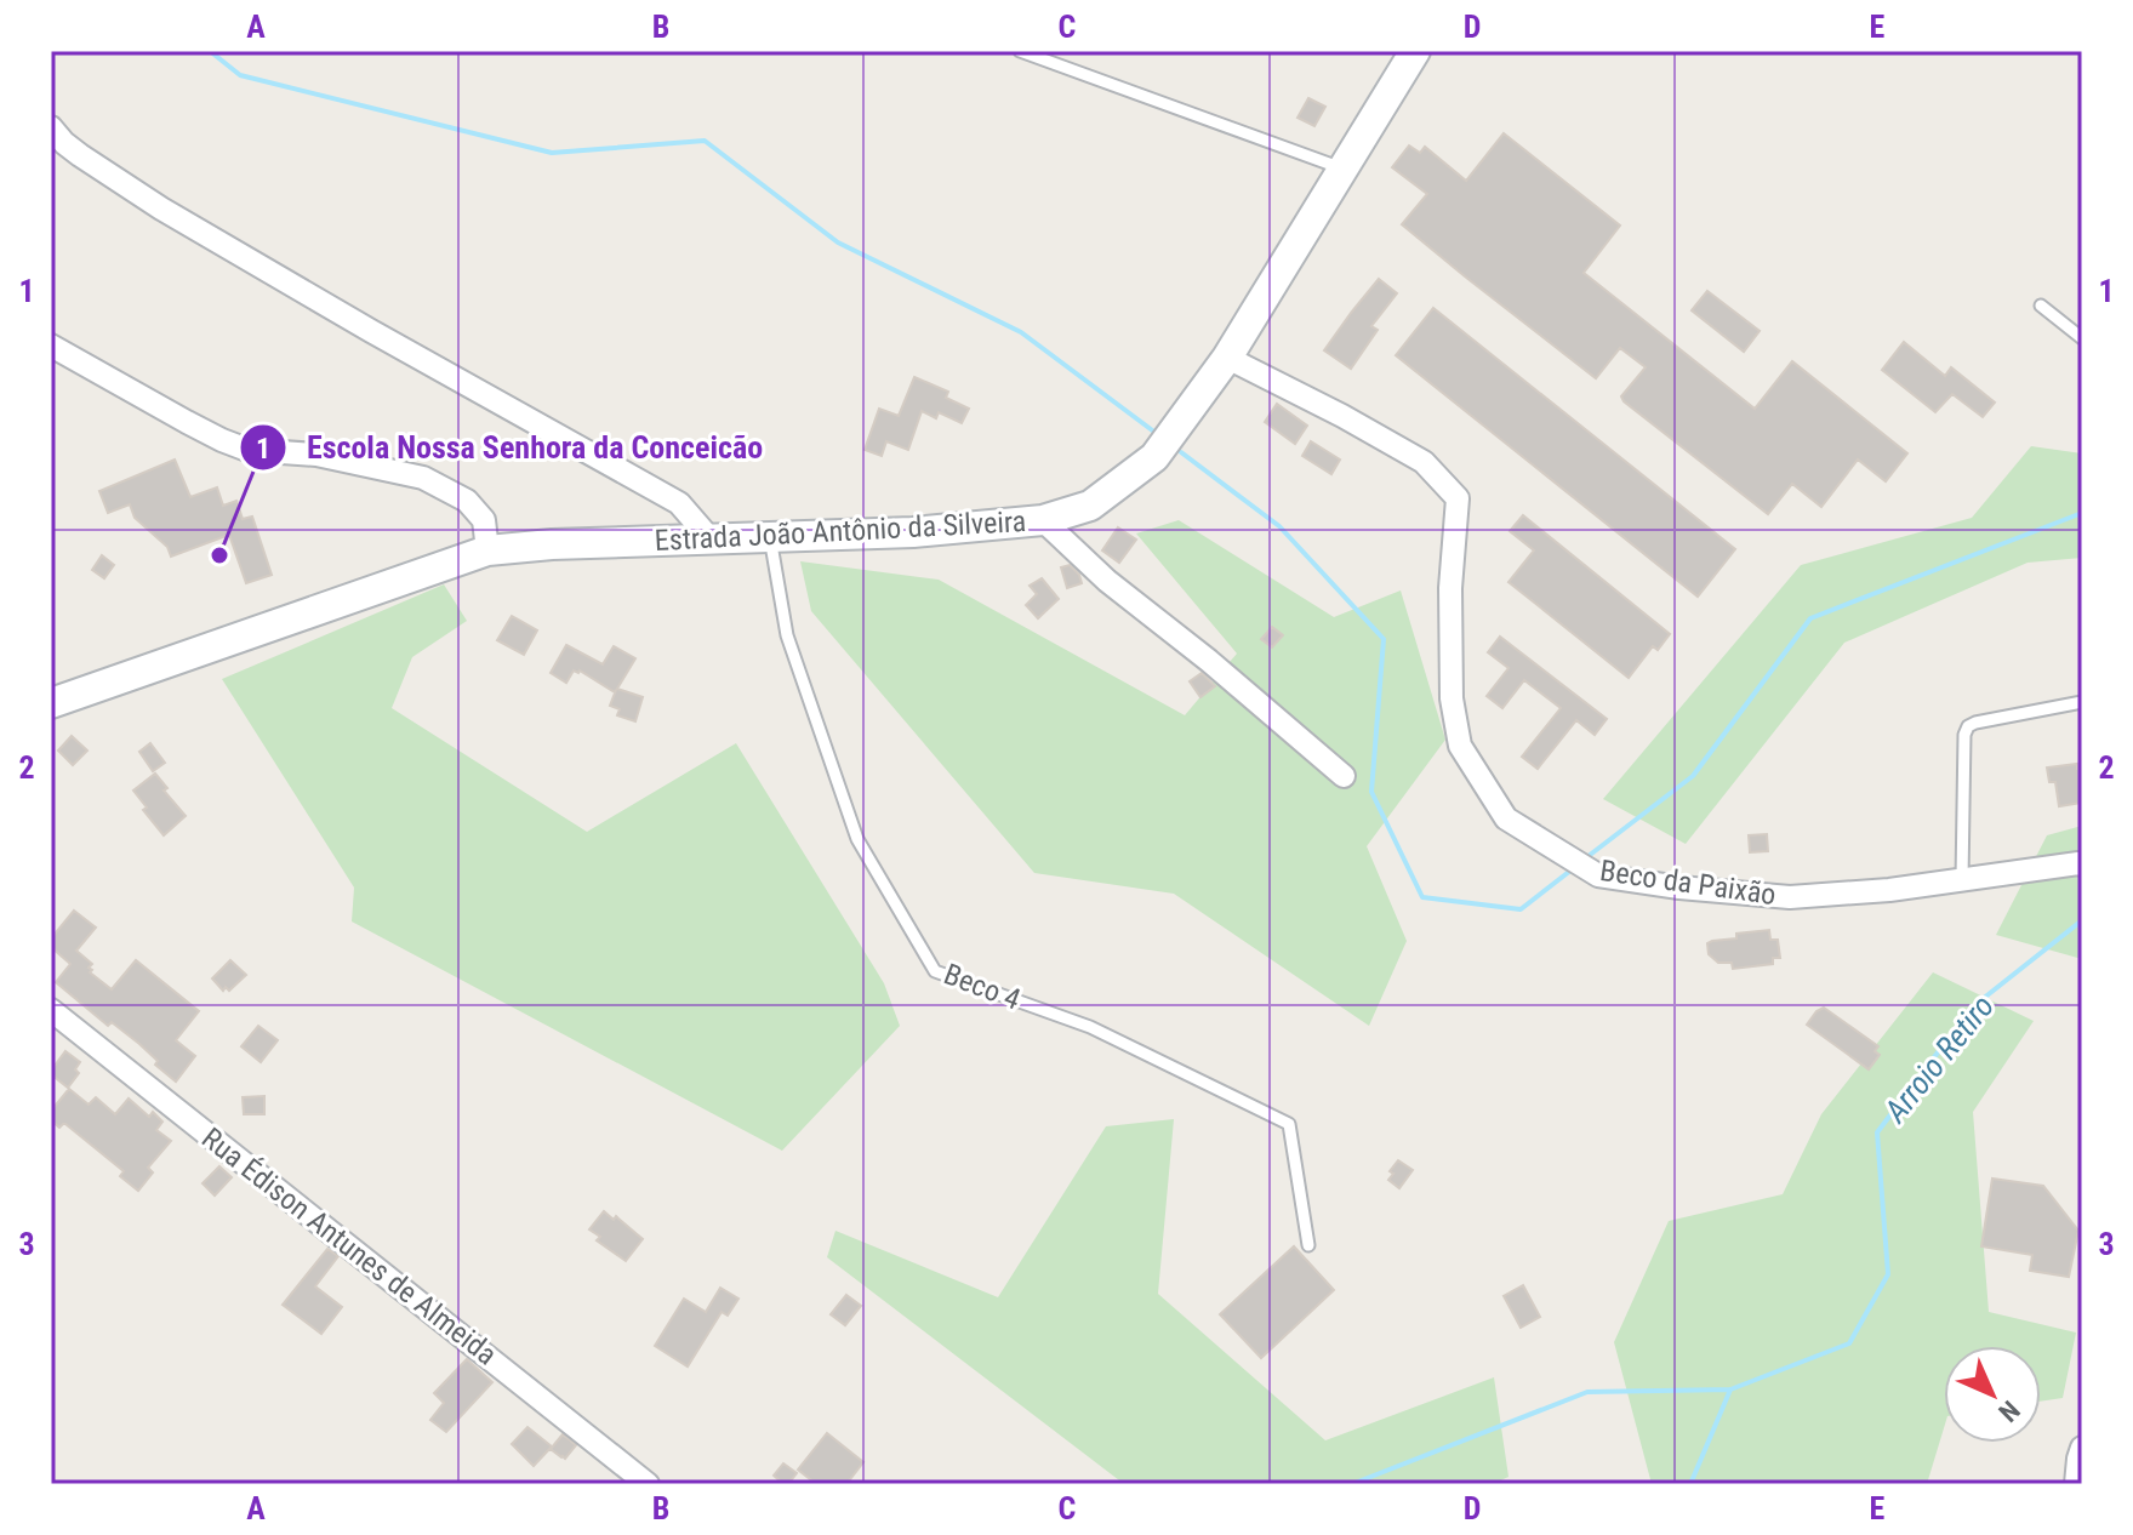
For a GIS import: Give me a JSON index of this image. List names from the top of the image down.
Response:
{
  "streets": {
    "main road": ["Estrada João Antônio da Silveira"],
    "street": ["Beco da Paixão", "Rua Édison Antunes de Almeida"],
    "lane": ["Beco 4"]
  },
  "crossings": [
    ["Estrada João Antônio da Silveira", "Beco da Paixão"],
    ["Estrada João Antônio da Silveira", "Beco 4"]
  ],
  "water": ["Arroio Retiro"],
  "places": ["Escola Nossa Senhora da Conceicão"],
  "north": "bottom right",
  "grid": {
    "columns": [
      "A",
      "B",
      "C",
      "D",
      "E"
    ],
    "rows": ["1", "2", "3"]
  }
}
